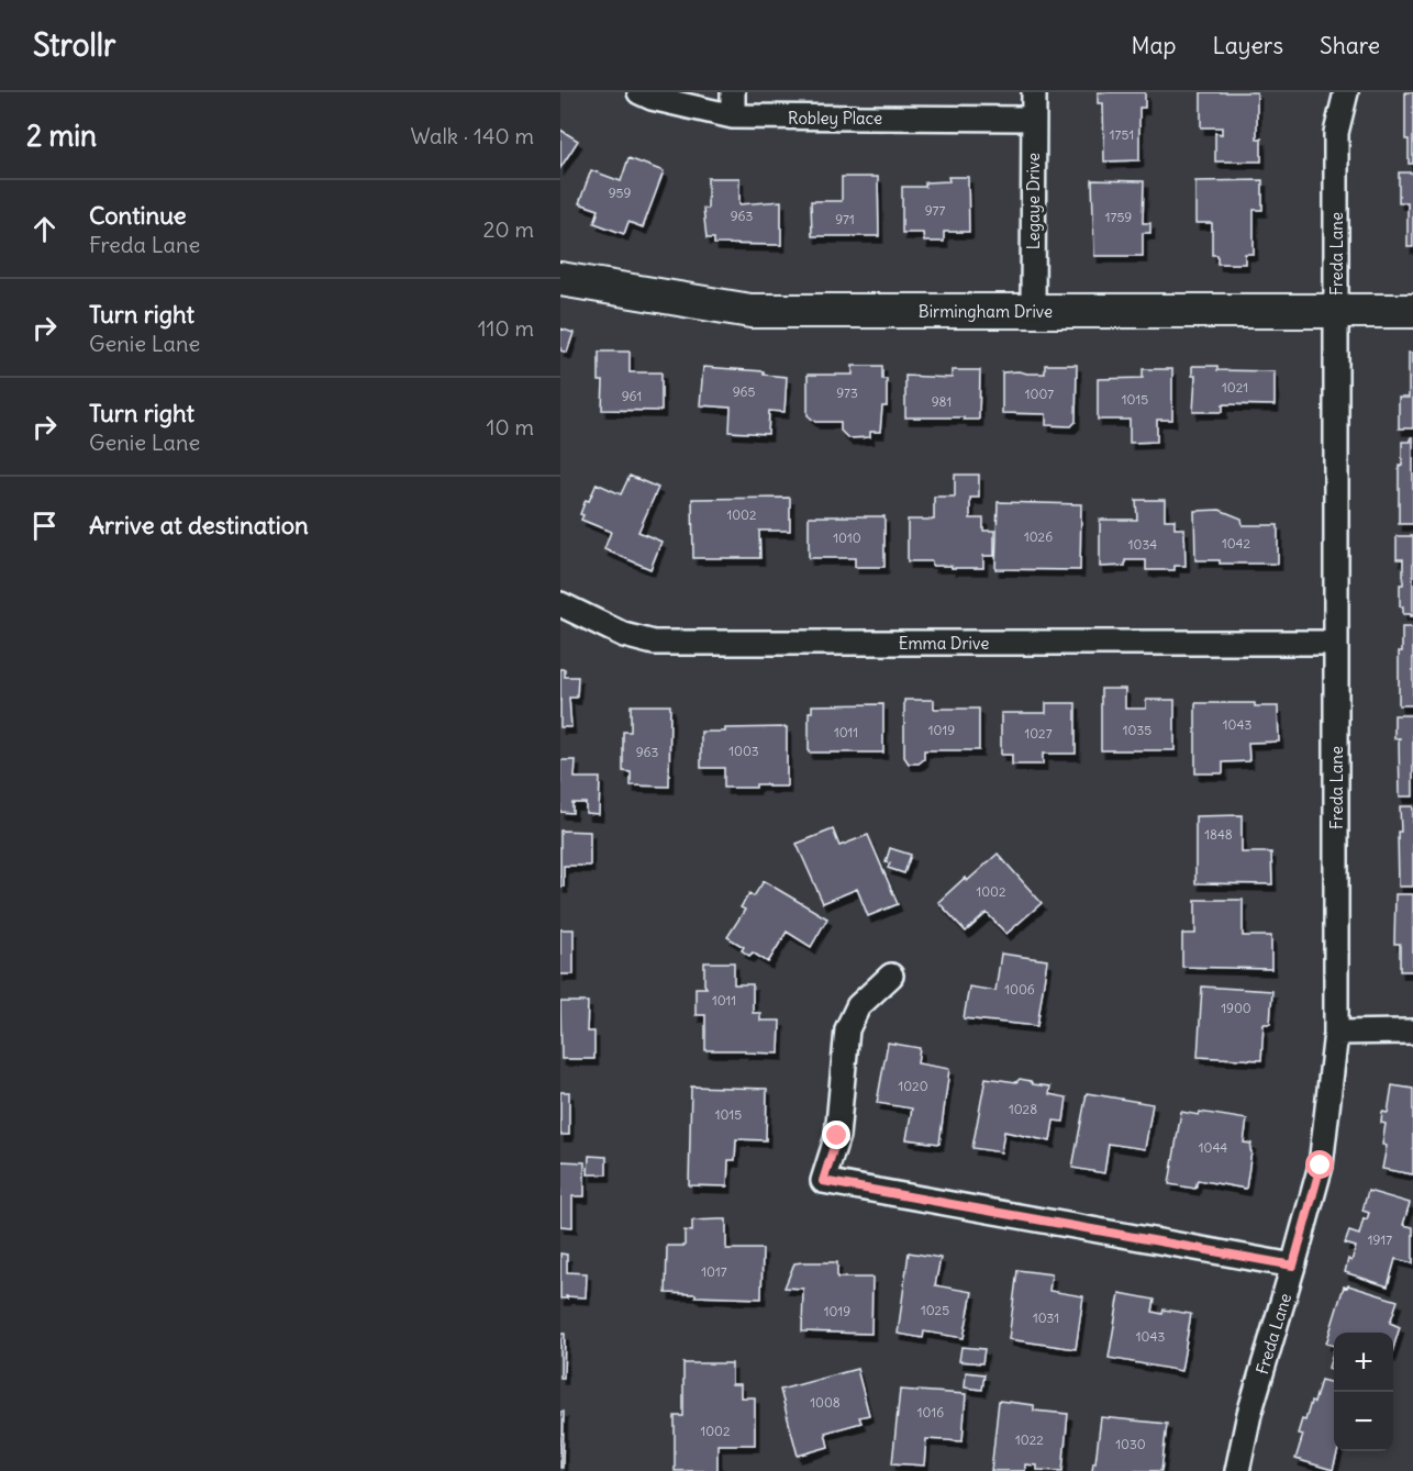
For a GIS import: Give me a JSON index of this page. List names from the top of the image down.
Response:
{
  "streets": {
    "main road": ["Birmingham Drive"],
    "street": [
      "Robley Place",
      "Legaye Drive",
      "Freda Lane",
      "Emma Drive"
    ]
  },
  "crossings": [
    ["Robley Place", "Legaye Drive"],
    ["Legaye Drive", "Birmingham Drive"],
    ["Freda Lane", "Birmingham Drive"],
    ["Freda Lane", "Emma Drive"]
  ],
  "house_numbers": [
    "1751",
    "959",
    "977",
    "963",
    "1759",
    "971",
    "1021",
    "965",
    "973",
    "1007",
    "961",
    "1015",
    "981",
    "1002",
    "1026",
    "1010",
    "1042",
    "1034",
    "1043",
    "1019",
    "1035",
    "1011",
    "1027",
    "1003",
    "963",
    "1848",
    "1002",
    "1006",
    "1011",
    "1900",
    "1020",
    "1028",
    "1015",
    "1044",
    "1917",
    "1017",
    "1025",
    "1019",
    "1031",
    "1043",
    "1008",
    "1016",
    "1002",
    "1022",
    "1030"
  ],
  "page": {
    "header": "Strollr",
    "nav": ["Map", "Layers", "Share"],
    "heading": ["2 min", "Walk · 140 m"],
    "list": [
      ["Continue", "Freda Lane", "20 m"],
      ["Turn right", "Genie Lane", "110 m"],
      ["Turn right", "Genie Lane", "10 m"],
      "Arrive at destination"
    ],
    "map_buttons": ["+", "−"]
  }
}
